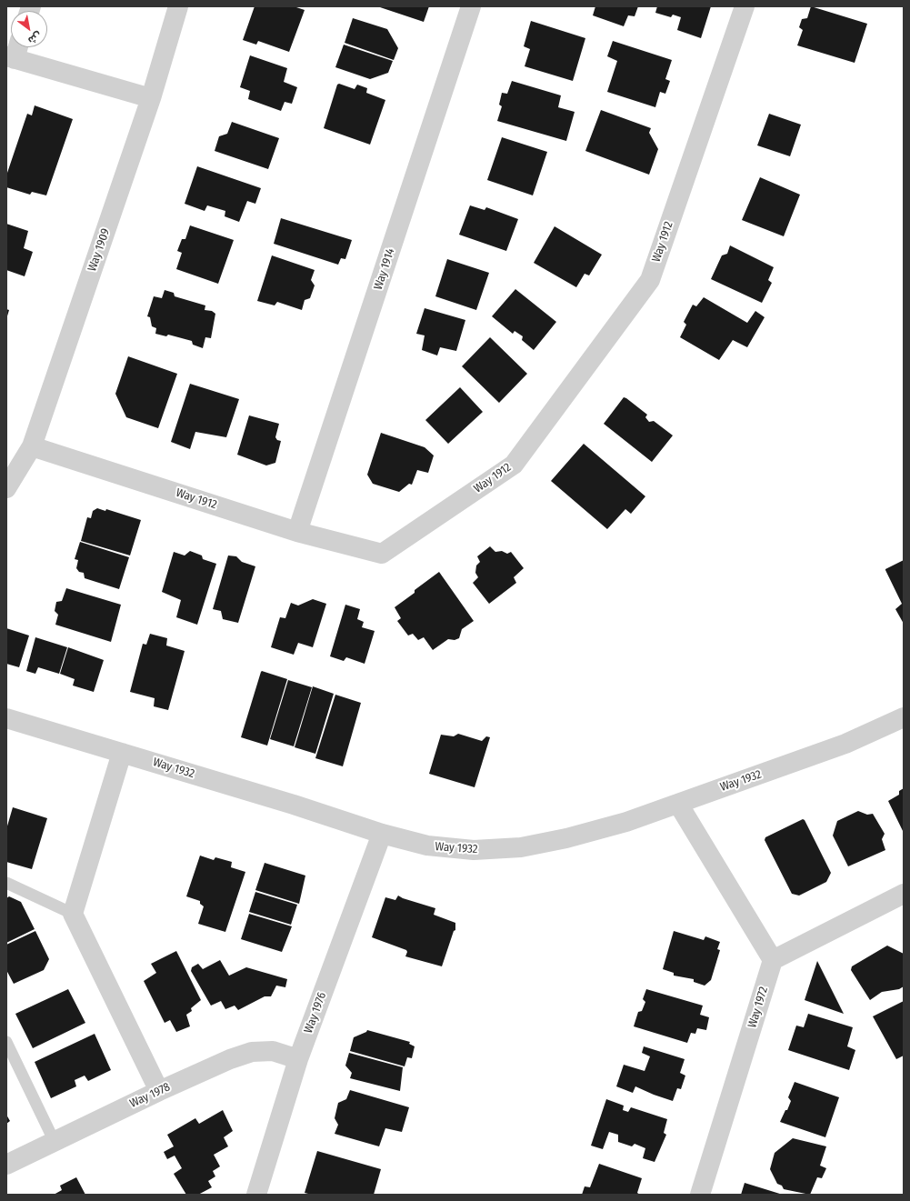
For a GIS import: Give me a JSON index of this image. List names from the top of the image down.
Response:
{
  "streets": {
    "street": [
      "Way 1912",
      "Way 1909",
      "Way 1914",
      "Way 1932",
      "Way 1972",
      "Way 1976",
      "Way 1978"
    ]
  },
  "crossings": [
    ["Way 1912", "Way 1909"],
    ["Way 1912", "Way 1914"],
    ["Way 1932", "Way 1976"],
    ["Way 1976", "Way 1978"]
  ],
  "north": "bottom right"
}
